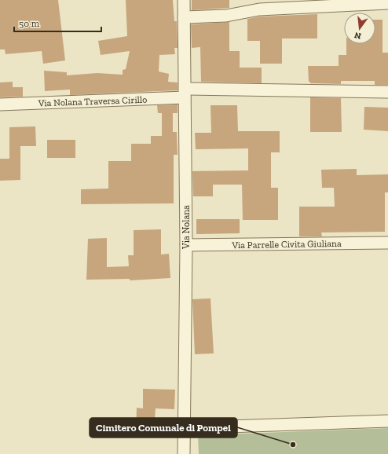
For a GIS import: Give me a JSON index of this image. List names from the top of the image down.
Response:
{
  "streets": {
    "street": ["Via Nolana Traversa Cirillo", "Via Nolana", "Via Parrelle Civita Giuliana"]
  },
  "crossings": [
    ["Via Nolana Traversa Cirillo", "Via Nolana"],
    ["Via Nolana", "Via Parrelle Civita Giuliana"]
  ],
  "places": ["Cimitero Comunale di Pompei"],
  "scale_bar": "50 m",
  "north": "bottom"
}
